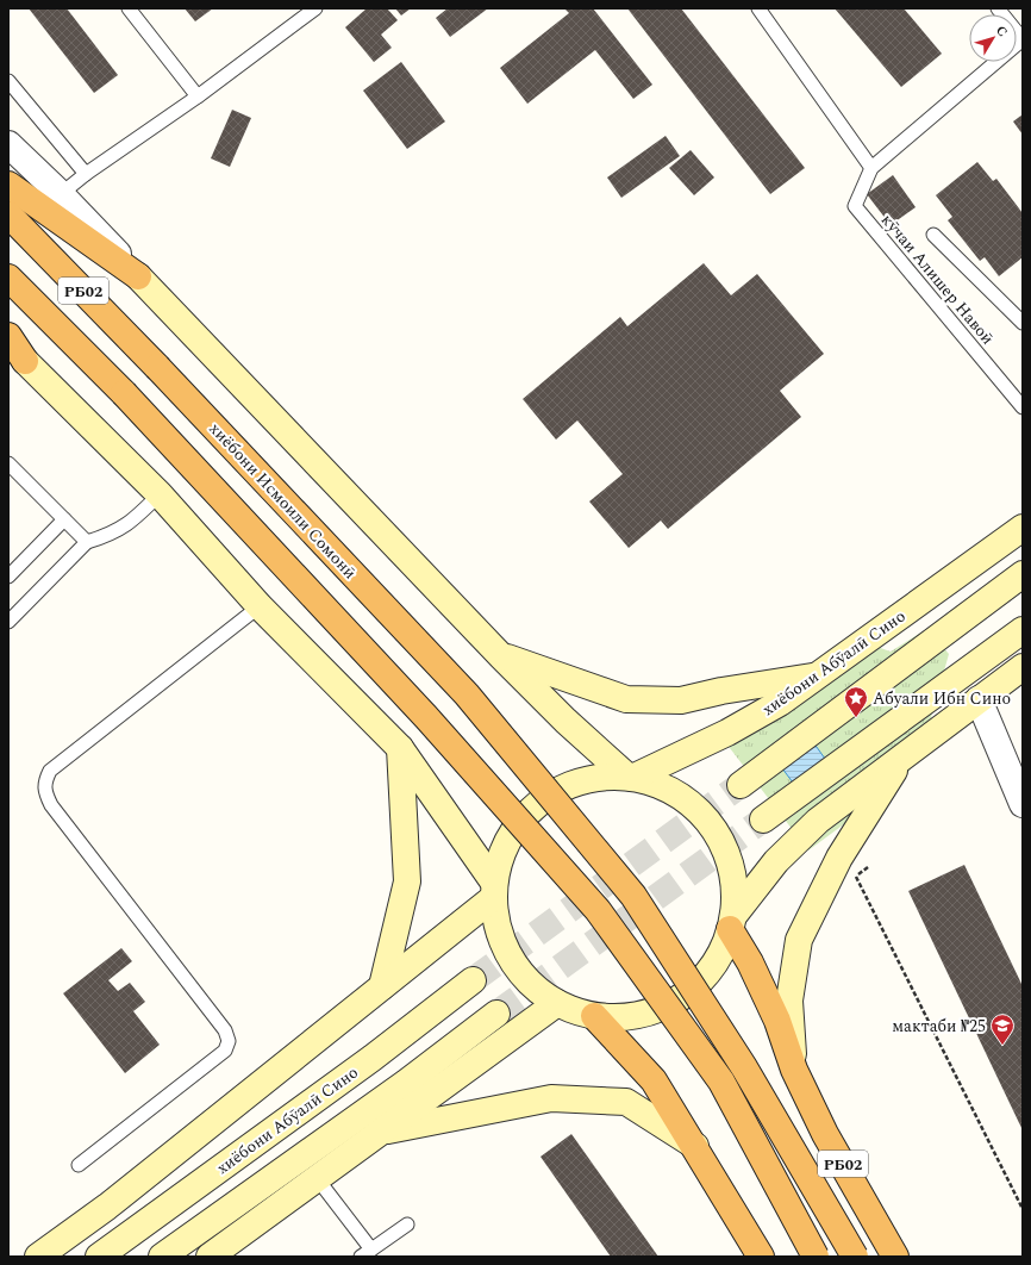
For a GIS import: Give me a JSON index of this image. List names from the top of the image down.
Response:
{
  "streets": {
    "highway": ["РБ02", "хиёбони Исмоили Сомонӣ"],
    "main road": ["хиёбони Абӯалӣ Сино"],
    "lane": ["кӯчаи Алишер Навоӣ"]
  },
  "places": {
    "place": ["Абуали Ибн Сино"],
    "school or university": ["мактаби №25"]
  },
  "north": "top right"
}
